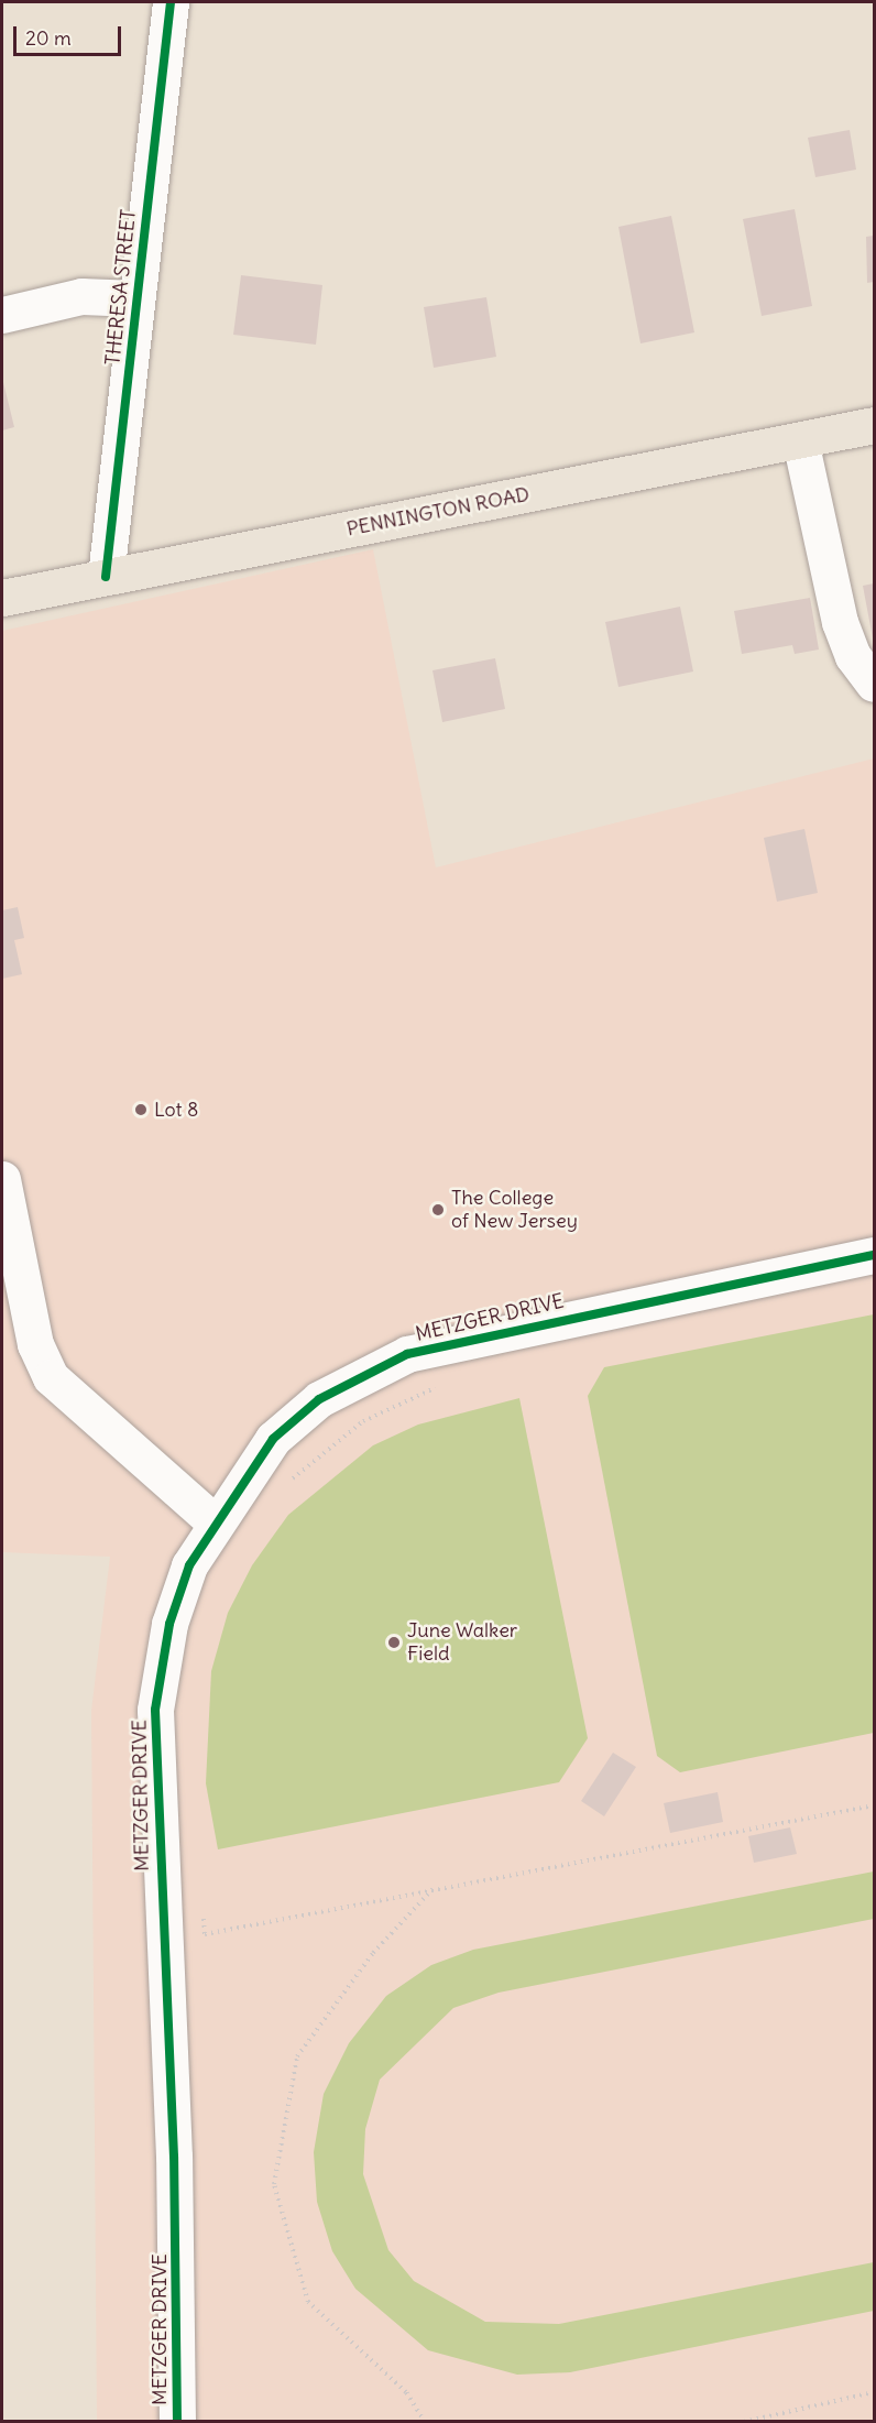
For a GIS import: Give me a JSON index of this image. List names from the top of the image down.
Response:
{
  "streets": {
    "main road": ["PENNINGTON ROAD"],
    "street": ["THERESA STREET", "METZGER DRIVE"]
  },
  "crossings": [
    ["THERESA STREET", "PENNINGTON ROAD"]
  ],
  "places": ["Lot 8", "The College of New Jersey", "June Walker Field"],
  "scale_bar": "20 m"
}
